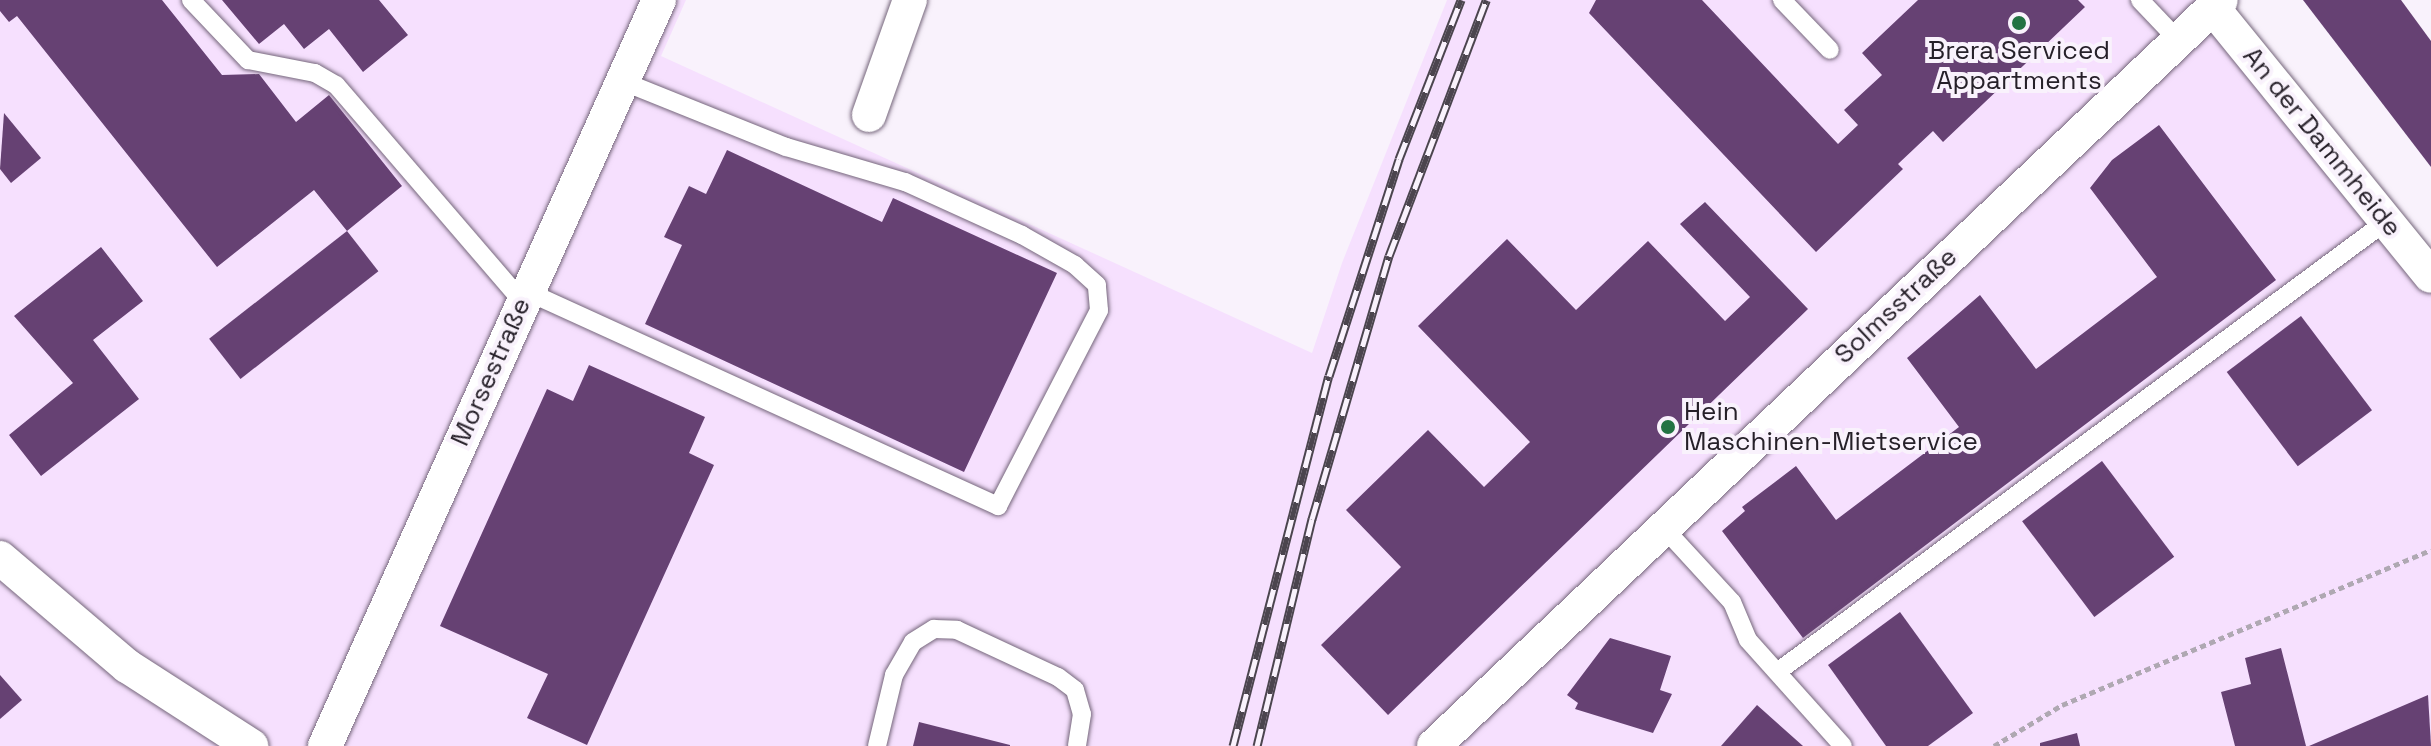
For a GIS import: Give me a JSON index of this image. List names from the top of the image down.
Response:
{
  "streets": {
    "street": ["An der Dammheide", "Solmsstraße", "Morsestraße"]
  },
  "crossings": [
    ["An der Dammheide", "Solmsstraße"]
  ],
  "places": ["Brera Serviced Appartments", "Hein Maschinen-Mietservice"]
}
